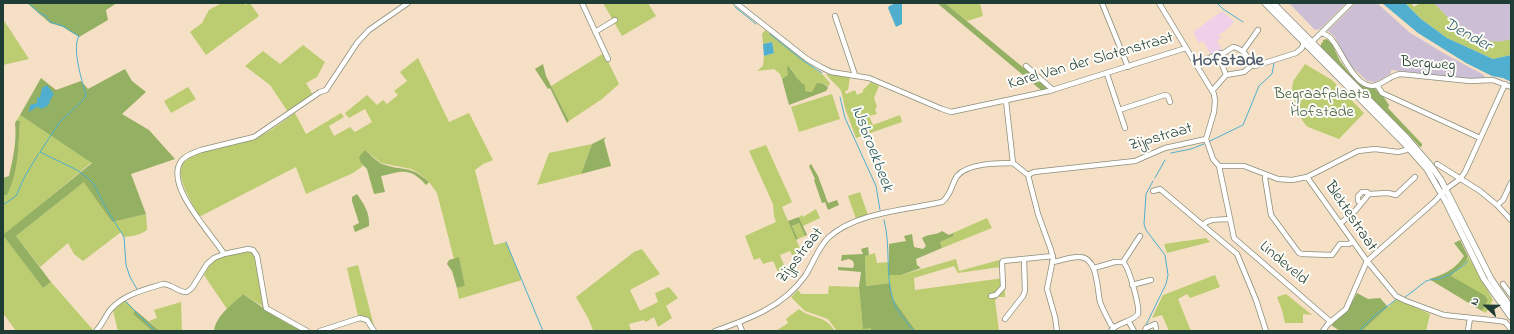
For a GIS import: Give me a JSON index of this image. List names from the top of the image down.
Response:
{
  "streets": {
    "street": [
      "Karel Van der Slotenstraat",
      "Bergweg",
      "Zijpstraat",
      "Blektestraat",
      "Lindeveld"
    ]
  },
  "crossings": [
    ["Zijpstraat", "Lindeveld"],
    ["Blektestraat", "Lindeveld"]
  ],
  "districts": ["Hofstade"],
  "water": ["Dender", "IJsbroekbeek"],
  "parks": ["Begraafplaats Hofstade"],
  "north": "left"
}
